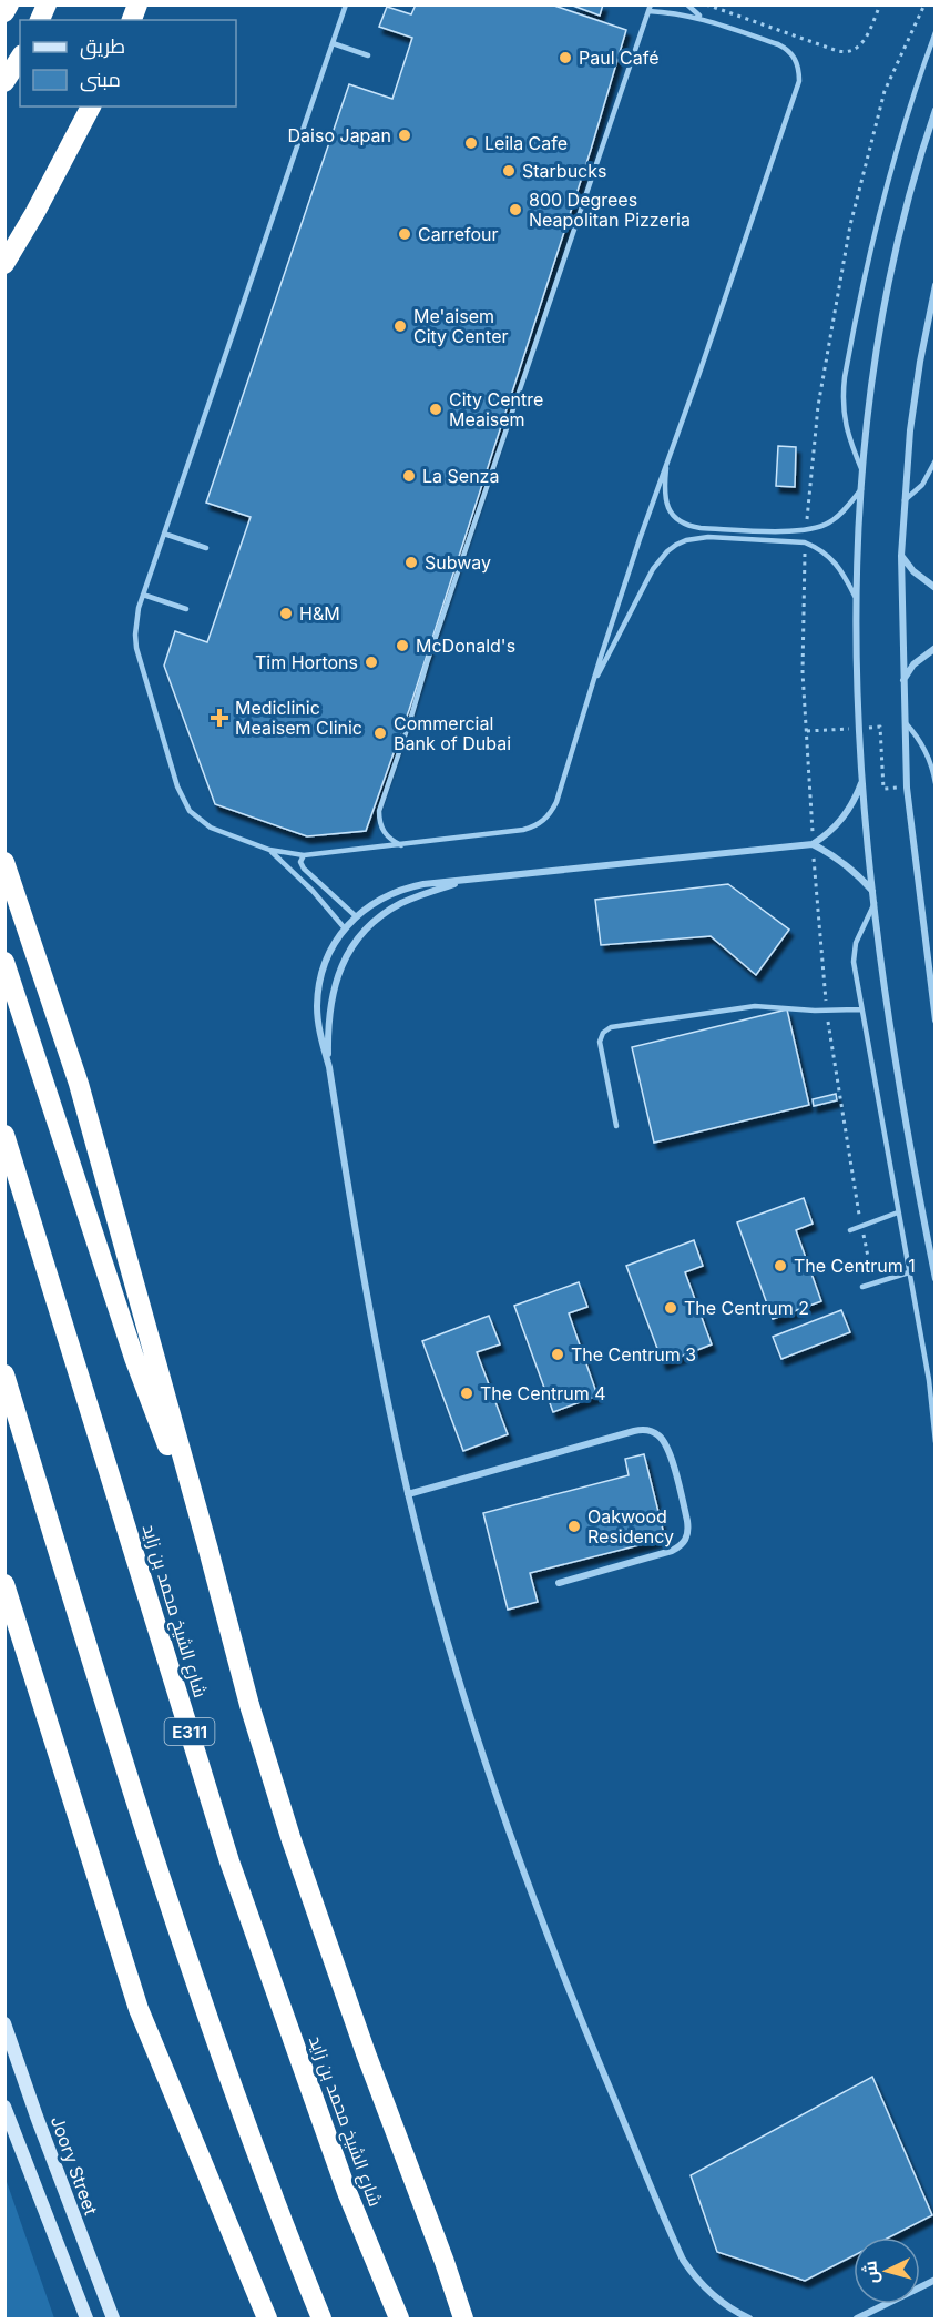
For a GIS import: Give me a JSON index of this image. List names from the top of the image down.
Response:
{
  "streets": {
    "highway": ["شارع الشيخ محمد بن زايد", "E311"],
    "street": ["Joory Street"]
  },
  "places": {
    "other": [
      "Paul Café",
      "Daiso Japan",
      "Leila Cafe",
      "Starbucks",
      "800 Degrees Neapolitan Pizzeria",
      "Carrefour",
      "Me'aisem City Center",
      "City Centre Meaisem",
      "La Senza",
      "Subway",
      "H&M",
      "McDonald's",
      "Tim Hortons",
      "Commercial Bank of Dubai",
      "The Centrum 1",
      "The Centrum 2",
      "The Centrum 3",
      "The Centrum 4",
      "Oakwood Residency"
    ],
    "health": ["Mediclinic Meaisem Clinic"]
  },
  "legend": ["طريق", "مبنى"],
  "north": "left"
}
